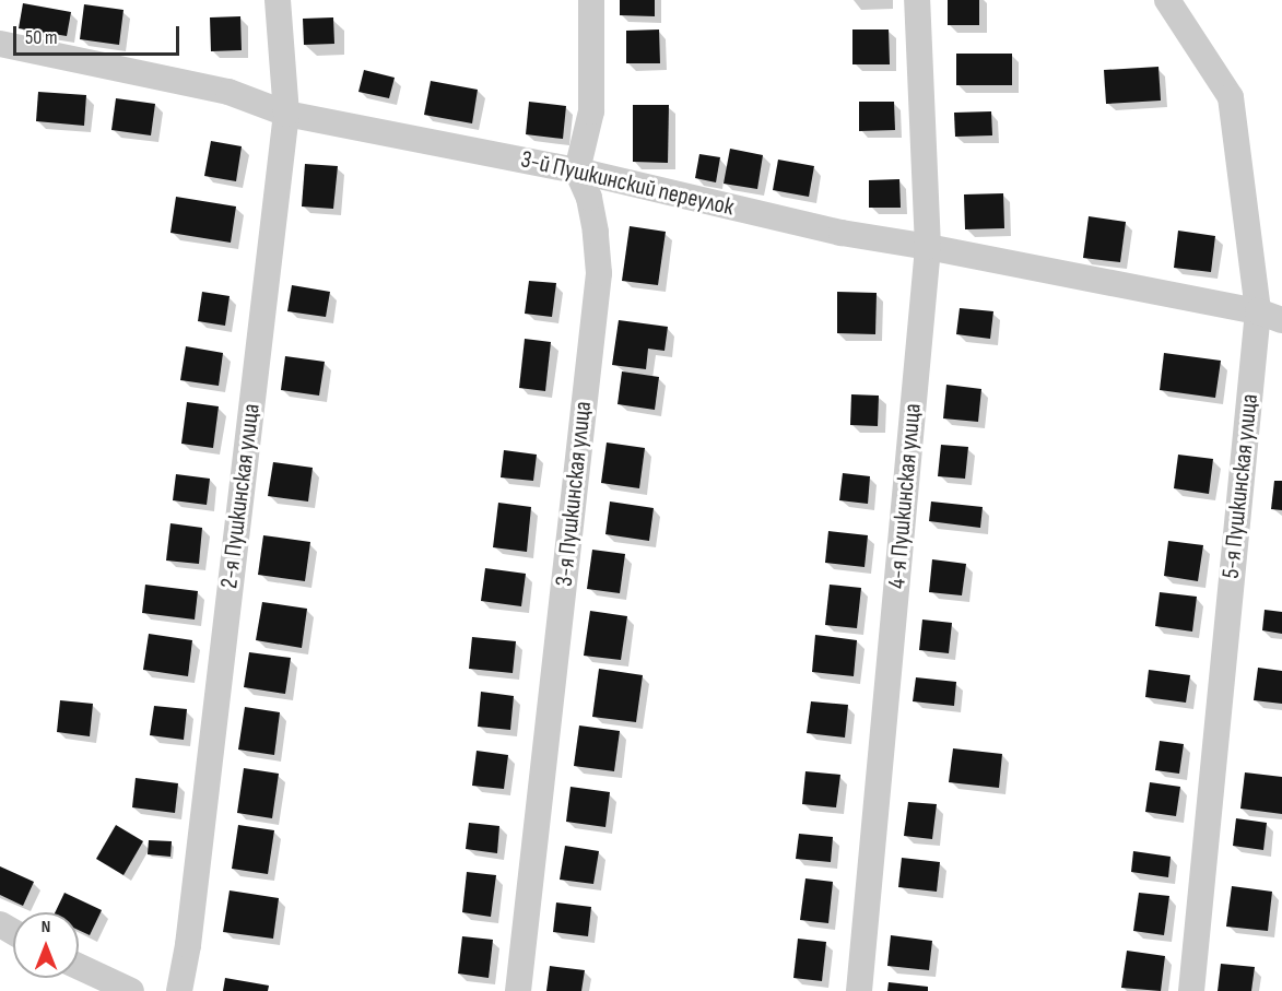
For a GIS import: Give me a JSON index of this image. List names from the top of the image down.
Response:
{
  "streets": {
    "street": [
      "3-й Пушкинский переулок",
      "5-я Пушкинская улица",
      "3-я Пушкинская улица",
      "2-я Пушкинская улица",
      "4-я Пушкинская улица"
    ]
  },
  "crossings": [
    ["3-й Пушкинский переулок", "5-я Пушкинская улица"],
    ["3-й Пушкинский переулок", "3-я Пушкинская улица"],
    ["3-й Пушкинский переулок", "2-я Пушкинская улица"],
    ["3-й Пушкинский переулок", "4-я Пушкинская улица"]
  ],
  "scale_bar": "50 m",
  "north": "top"
}
